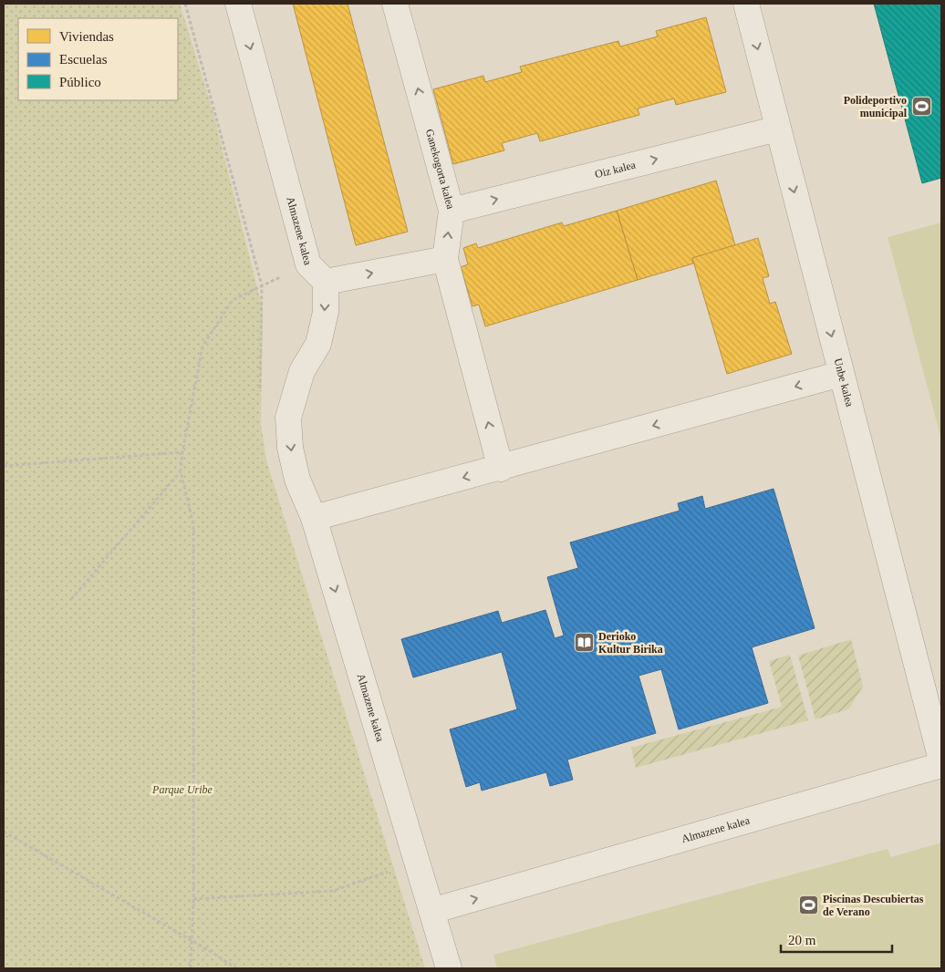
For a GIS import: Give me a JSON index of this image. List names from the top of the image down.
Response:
{
  "streets": {
    "street": [
      "Ganekogorta kalea",
      "Oiz kalea",
      "Almazene kalea",
      "Unbe kalea"
    ]
  },
  "crossings": [
    ["Ganekogorta kalea", "Oiz kalea"],
    ["Oiz kalea", "Unbe kalea"]
  ],
  "one_way": ["Ganekogorta kalea", "Oiz kalea", "Unbe kalea"],
  "parks": ["Parque Uribe"],
  "places": {
    "sports": ["Polideportivo municipal", "Piscinas Descubiertas de Verano"],
    "library": ["Derioko Kultur Birika"]
  },
  "legend": ["Viviendas", "Escuelas", "Público"],
  "scale_bar": "20 m"
}
